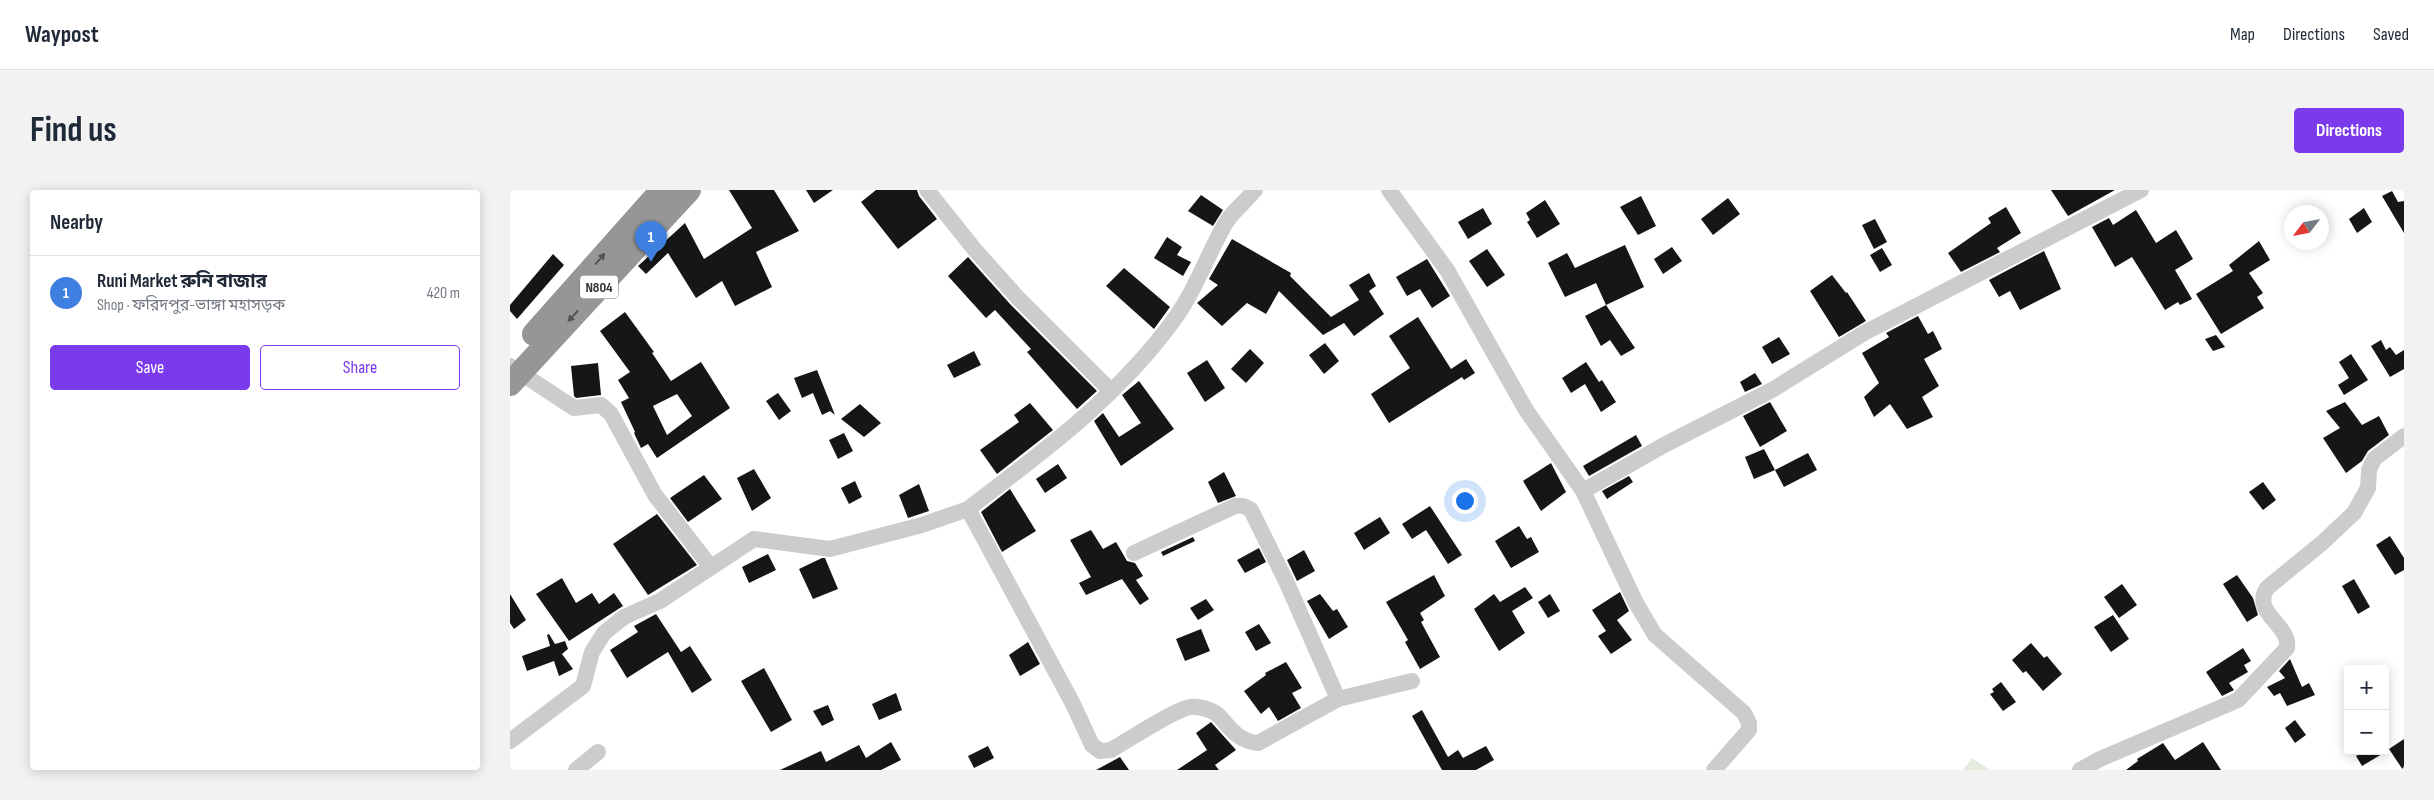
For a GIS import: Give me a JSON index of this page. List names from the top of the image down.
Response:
{
  "streets": {
    "highway": ["N804"]
  },
  "north": "bottom left",
  "page": {
    "header": "Waypost",
    "nav": ["Map", "Directions", "Saved"],
    "buttons": [
      "Directions",
      ["Save", "Share"]
    ],
    "title": "Find us",
    "heading": "Nearby",
    "pins": "1",
    "list": [
      {
        "mark": "1",
        "name": "Runi Market রুনি বাজার",
        "note": "Shop · ফরিদপুর-ভাঙ্গা মহাসড়ক",
        "value": "420 m"
      }
    ],
    "map_buttons": ["+", "−"]
  }
}
